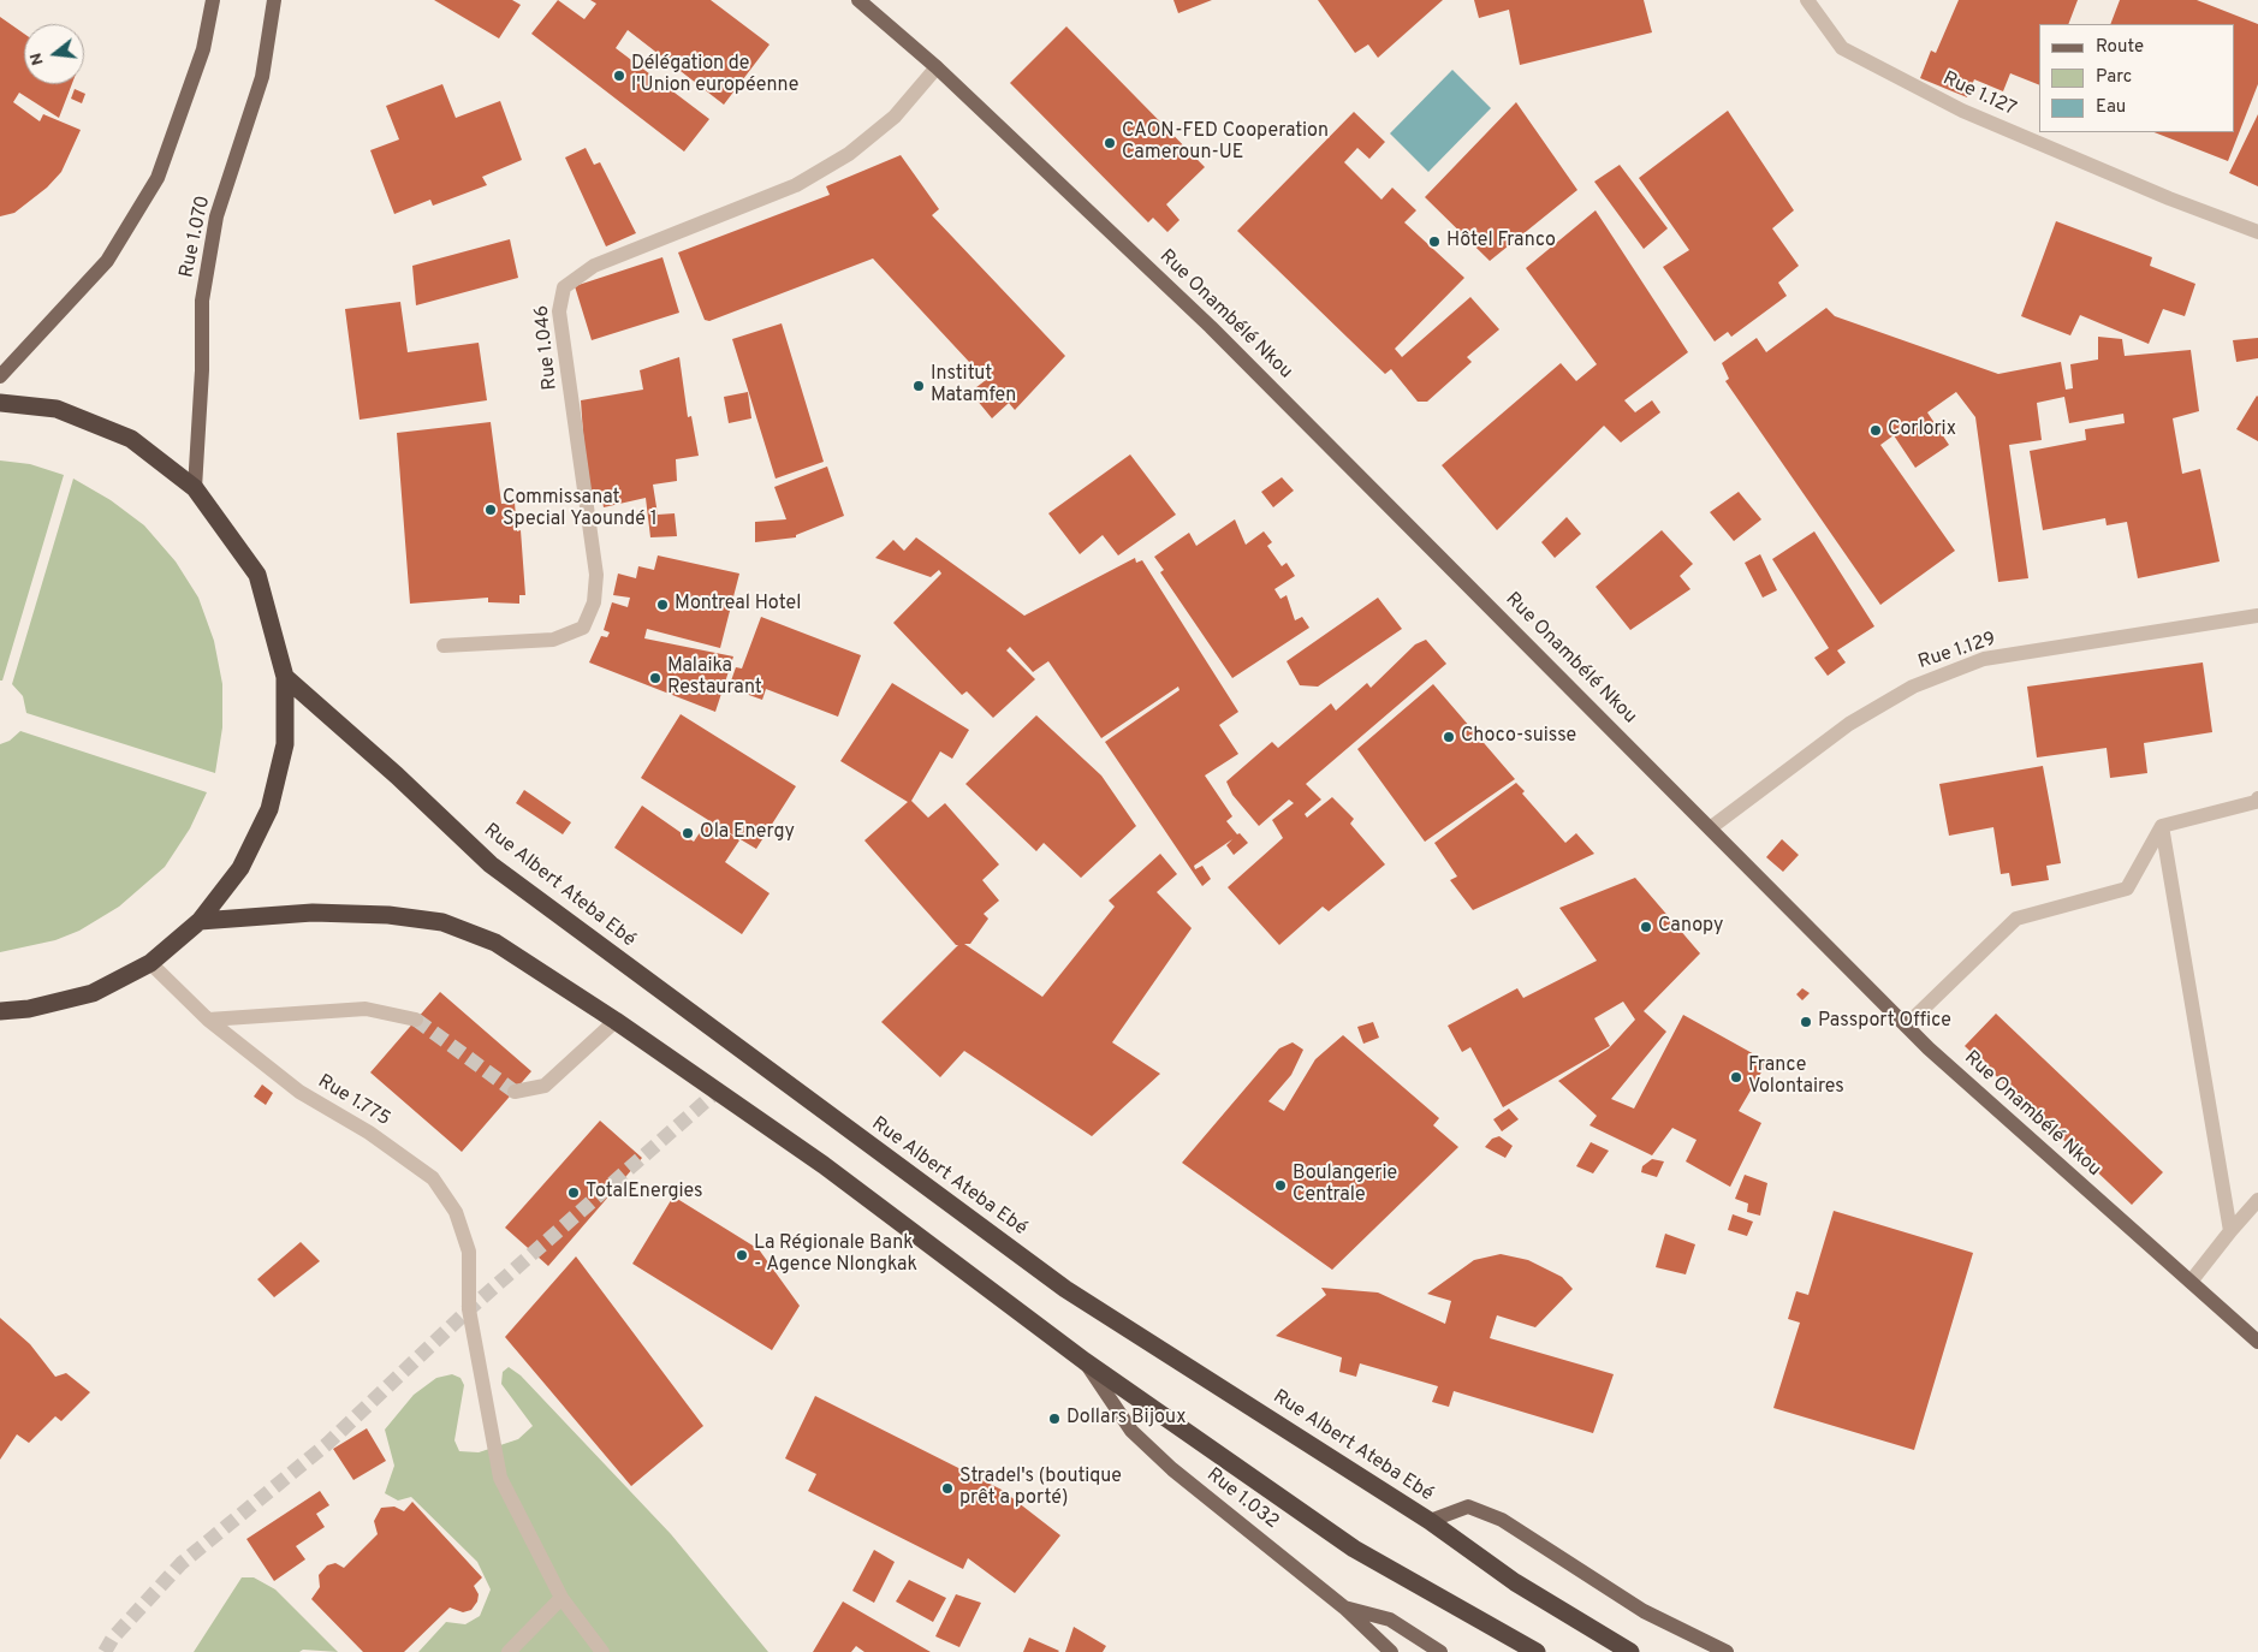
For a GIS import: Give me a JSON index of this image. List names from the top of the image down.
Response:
{
  "streets": {
    "highway": ["Rue Albert Ateba Ebé"],
    "main road": ["Rue 1.070", "Rue Onambélé Nkou", "Rue 1.032"],
    "street": [
      "Rue 1.127",
      "Rue 1.046",
      "Rue 1.129",
      "Rue 1.775"
    ]
  },
  "crossings": [
    ["Rue Onambélé Nkou", "Rue 1.046"],
    ["Rue Onambélé Nkou", "Rue 1.129"]
  ],
  "places": [
    "Délégation de l'Union européenne",
    "CAON-FED Cooperation Cameroun-UE",
    "Hôtel Franco",
    "Institut Matamfen",
    "Corlorix",
    "Commissanat Special Yaoundé 1",
    "Montreal Hotel",
    "Malaika Restaurant",
    "Choco-suisse",
    "Ola Energy",
    "Canopy",
    "Passport Office",
    "France Volontaires",
    "Boulangerie Centrale",
    "TotalEnergies",
    "La Régionale Bank - Agence Nlongkak",
    "Dollars Bijoux",
    "Stradel's (boutique prêt a porté)"
  ],
  "legend": ["Route", "Parc", "Eau"],
  "north": "left"
}
